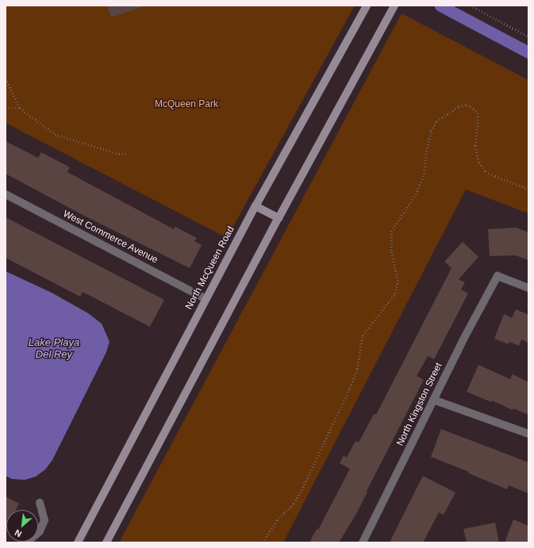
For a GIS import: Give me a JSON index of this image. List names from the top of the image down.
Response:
{
  "streets": {
    "main road": ["North McQueen Road"],
    "street": ["West Commerce Avenue", "North Kingston Street"]
  },
  "crossings": [
    ["West Commerce Avenue", "North McQueen Road"]
  ],
  "water": ["Lake Playa Del Rey"],
  "parks": ["McQueen Park"],
  "north": "bottom left"
}
